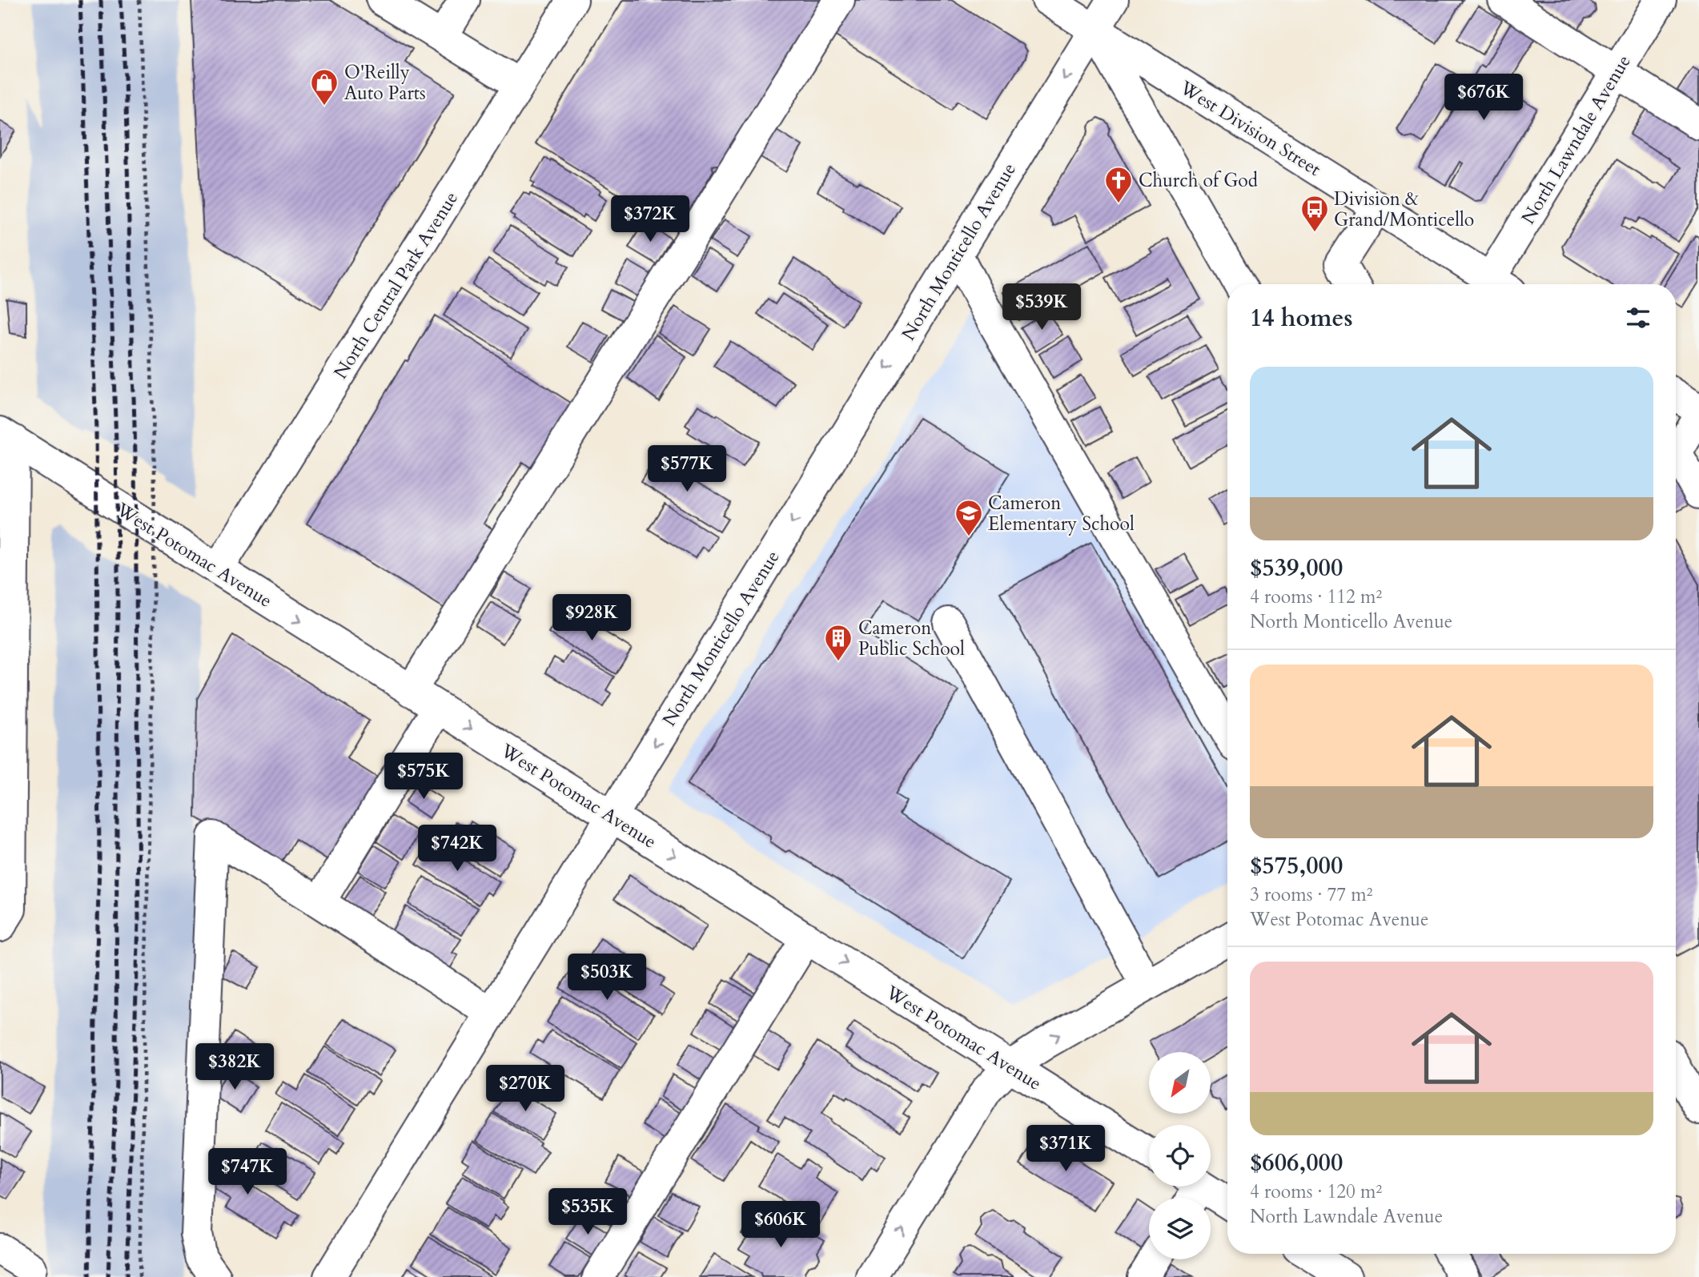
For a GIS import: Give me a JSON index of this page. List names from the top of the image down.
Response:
{
  "streets": {
    "street": [
      "West Division Street",
      "North Lawndale Avenue",
      "North Monticello Avenue",
      "North Central Park Avenue",
      "West Potomac Avenue"
    ]
  },
  "crossings": [
    ["West Division Street", "North Monticello Avenue"],
    ["North Monticello Avenue", "West Potomac Avenue"],
    ["North Central Park Avenue", "West Potomac Avenue"]
  ],
  "one_way": ["West Potomac Avenue"],
  "places": {
    "shop": ["O'Reilly Auto Parts"],
    "church": ["Church of God"],
    "bus stop": ["Division & Grand/Monticello"],
    "school or university": ["Cameron Elementary School"],
    "building": ["Cameron Public School"]
  },
  "north": "bottom left",
  "page": {
    "price": [
      "$676K",
      "$372K",
      "$539K",
      "$577K",
      "$928K",
      "$575K",
      "$742K",
      "$503K",
      "$382K",
      "$270K",
      "$371K",
      "$747K",
      "$535K",
      "$606K"
    ],
    "heading": "14 homes",
    "list": [
      {
        "name": "$539,000",
        "note": "4 rooms · 112 m² · North Monticello Avenue"
      },
      {
        "name": "$575,000",
        "note": "3 rooms · 77 m² · West Potomac Avenue"
      },
      {
        "name": "$606,000",
        "note": "4 rooms · 120 m² · North Lawndale Avenue"
      }
    ]
  }
}
